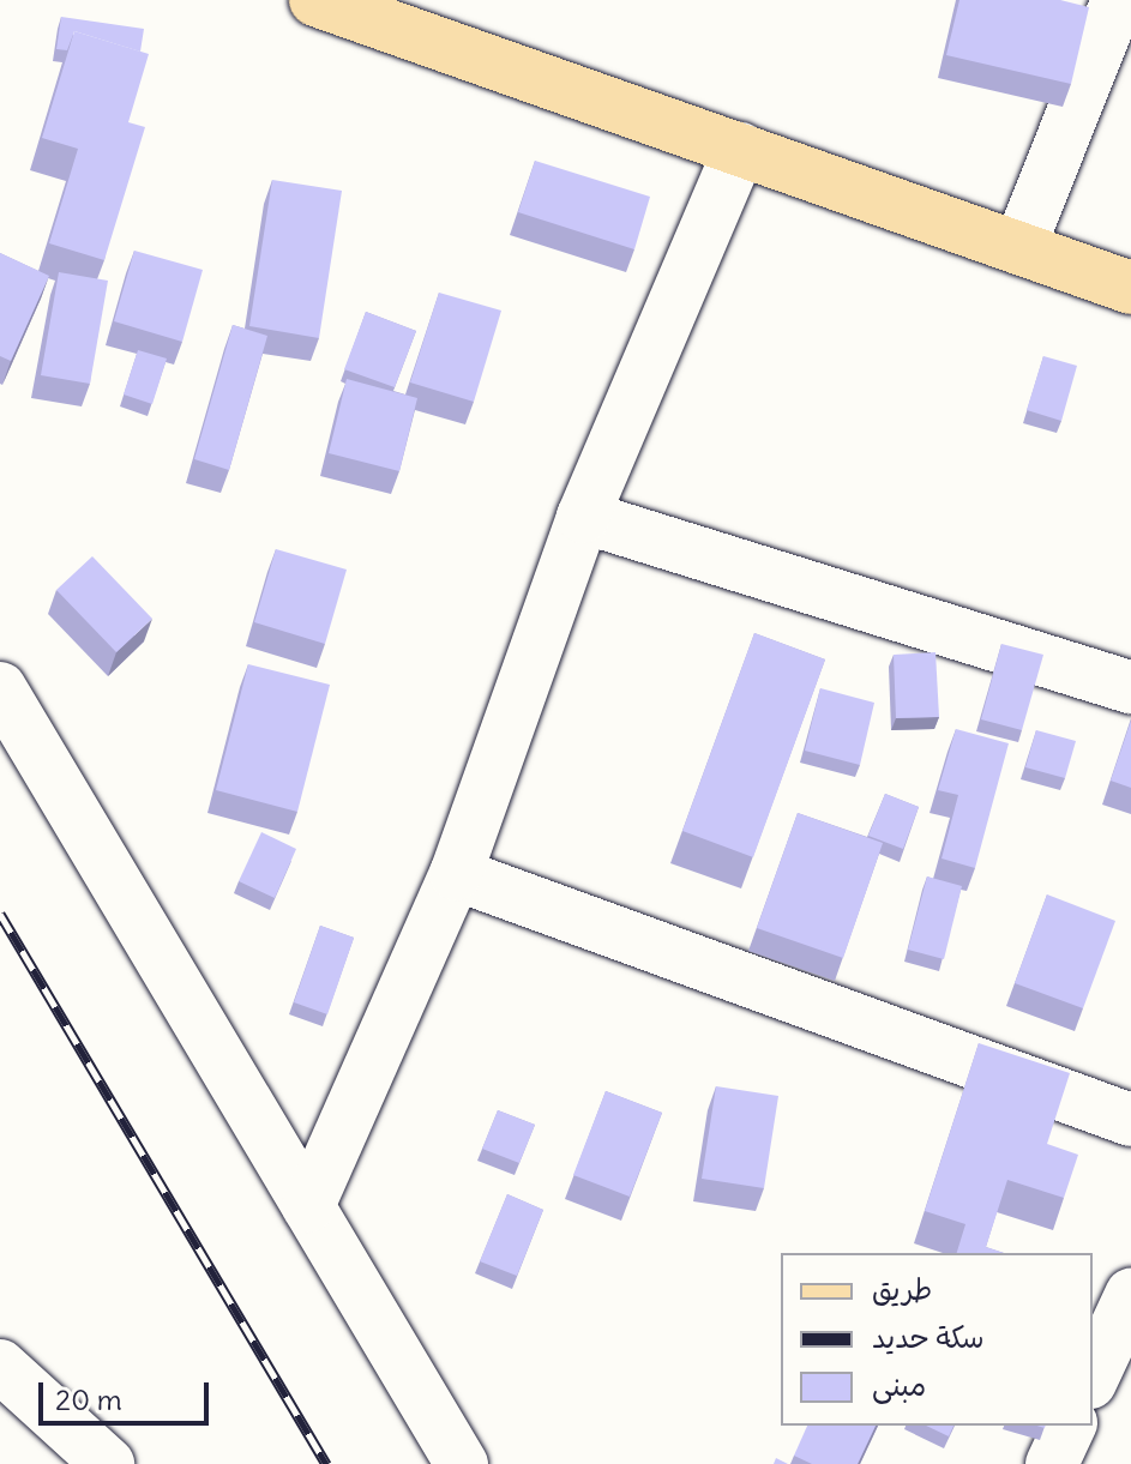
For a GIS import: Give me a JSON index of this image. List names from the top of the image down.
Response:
{
  "legend": ["طريق", "سكة حديد", "مبنى"],
  "scale_bar": "20 m"
}
